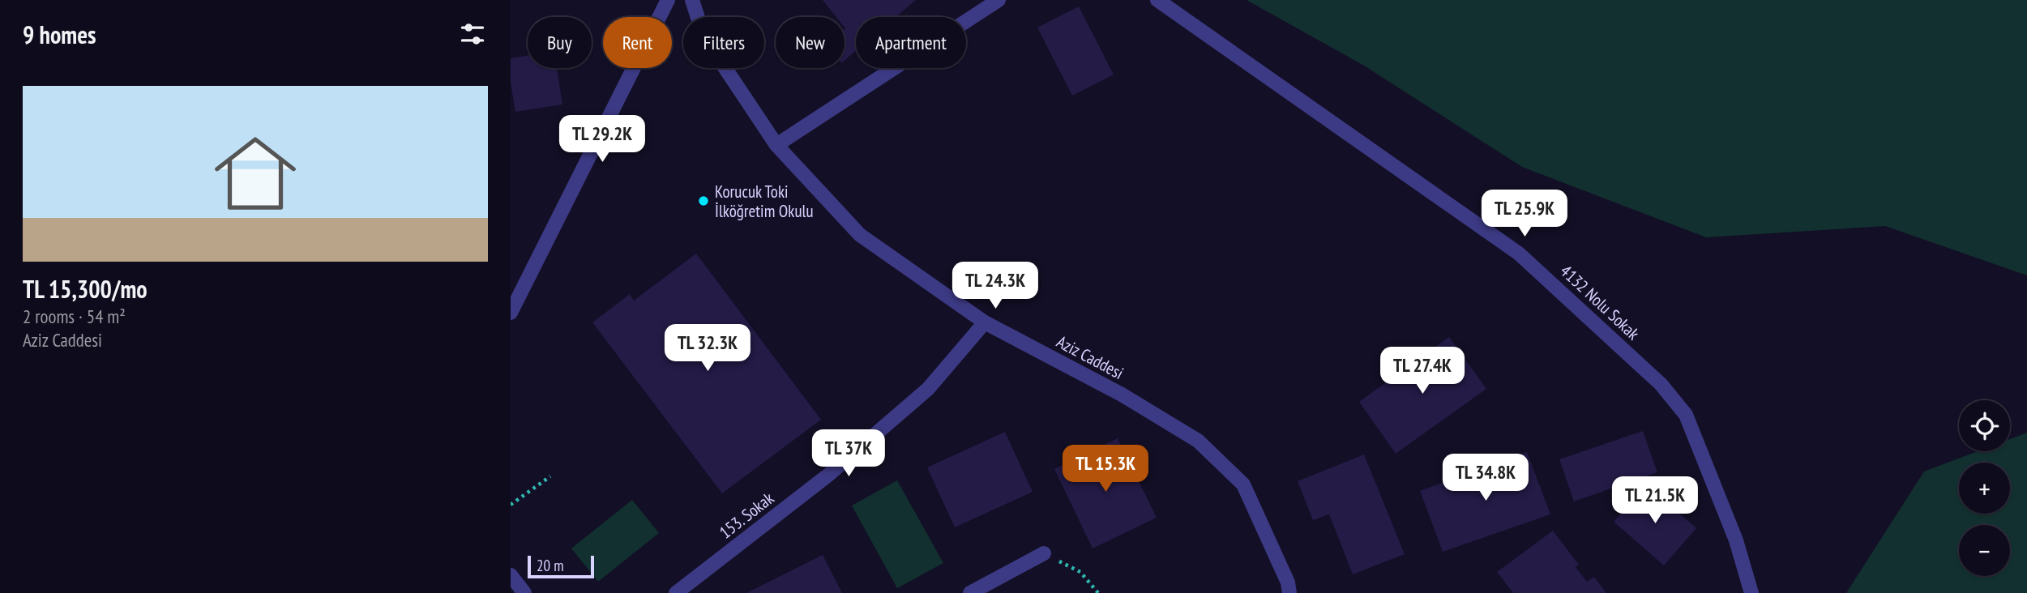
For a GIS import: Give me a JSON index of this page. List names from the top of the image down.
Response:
{
  "streets": {
    "street": ["4132 Nolu Sokak", "Aziz Caddesi", "153. Sokak"]
  },
  "crossings": [
    ["Aziz Caddesi", "153. Sokak"]
  ],
  "places": ["Korucuk Toki İlköğretim Okulu"],
  "scale_bar": "20 m",
  "page": {
    "heading": "9 homes",
    "chip": [
      "Buy",
      "Rent",
      "Filters",
      "New",
      "Apartment"
    ],
    "list": [
      {
        "name": "TL 15,300/mo",
        "note": "2 rooms · 54 m² · Aziz Caddesi"
      }
    ],
    "price": [
      "TL 29.2K",
      "TL 25.9K",
      "TL 24.3K",
      "TL 32.3K",
      "TL 27.4K",
      "TL 37K",
      "TL 15.3K",
      "TL 34.8K",
      "TL 21.5K"
    ],
    "map_buttons": ["+", "−"],
    "scale": "20 m"
  }
}
